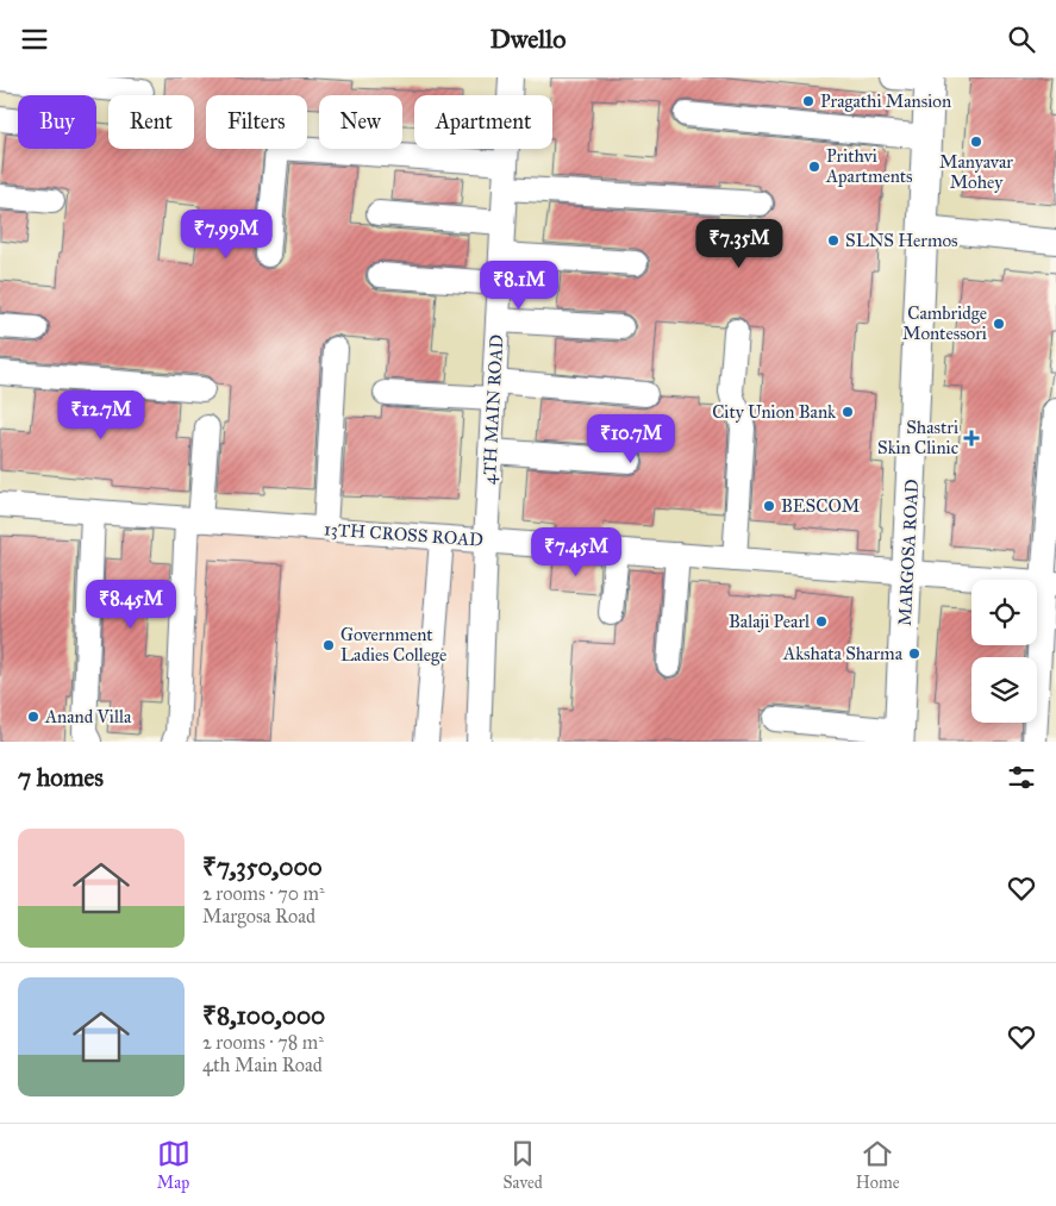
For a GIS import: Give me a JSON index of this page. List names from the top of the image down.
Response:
{
  "streets": {
    "main road": ["MARGOSA ROAD"],
    "street": ["4TH MAIN ROAD", "13TH CROSS ROAD"]
  },
  "crossings": [
    ["4TH MAIN ROAD", "13TH CROSS ROAD"],
    ["13TH CROSS ROAD", "MARGOSA ROAD"]
  ],
  "places": {
    "other": [
      "Pragathi Mansion",
      "Manyavar Mohey",
      "Prithvi Apartments",
      "SLNS Hermos",
      "Cambridge Montessori",
      "City Union Bank",
      "BESCOM",
      "Balaji Pearl",
      "Government Ladies College",
      "Akshata Sharma",
      "Anand Villa"
    ],
    "health": ["Shastri Skin Clinic"]
  },
  "page": {
    "header": "Dwello",
    "chip": [
      "Buy",
      "Rent",
      "Filters",
      "New",
      "Apartment"
    ],
    "price": [
      "₹7.99M",
      "₹7.35M",
      "₹8.1M",
      "₹12.7M",
      "₹10.7M",
      "₹7.45M",
      "₹8.45M"
    ],
    "heading": "7 homes",
    "list": [
      {
        "name": "₹7,350,000",
        "note": "2 rooms · 70 m² · Margosa Road"
      },
      {
        "name": "₹8,100,000",
        "note": "2 rooms · 78 m² · 4th Main Road"
      }
    ],
    "tabs": ["Map", "Saved", "Home"]
  }
}
